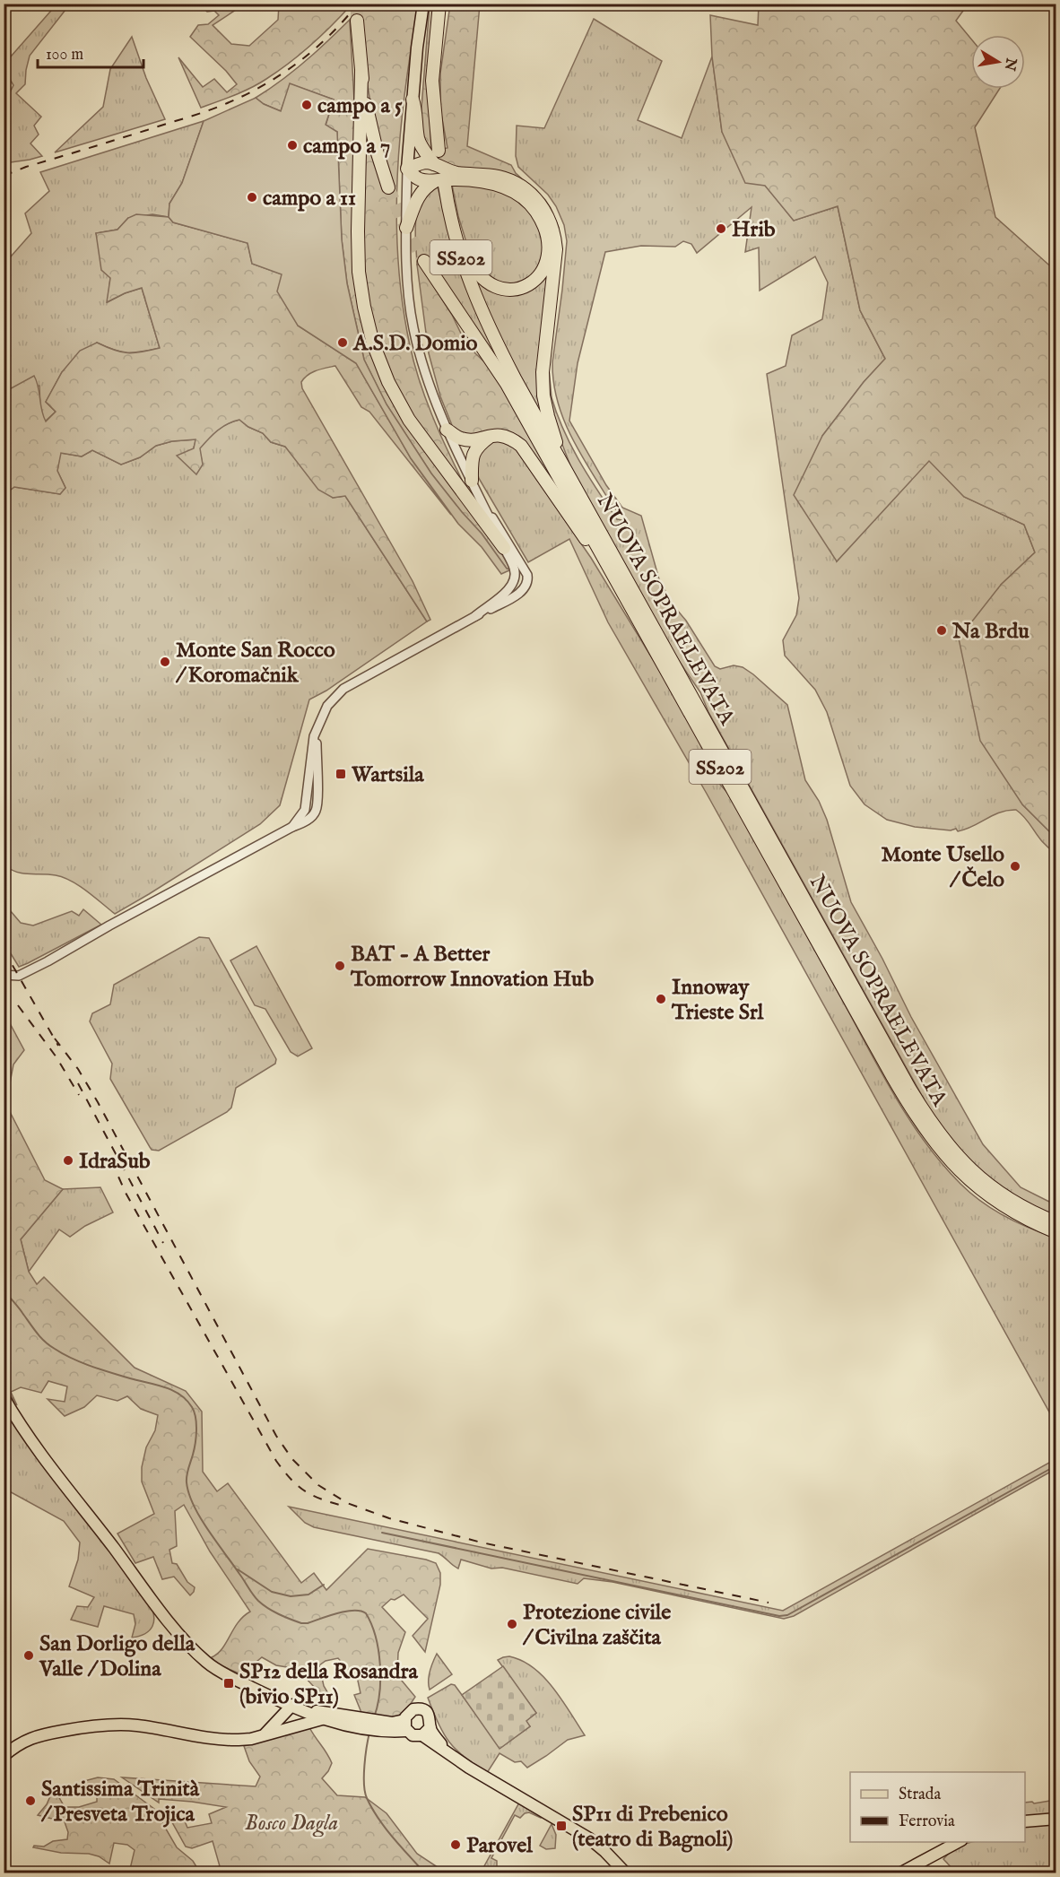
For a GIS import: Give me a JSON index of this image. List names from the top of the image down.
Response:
{
  "streets": {
    "highway": ["SS202", "NUOVA SOPRAELEVATA"]
  },
  "parks": ["Bosco Dagla"],
  "places": {
    "other": [
      "campo a 5",
      "campo a 7",
      "campo a 11",
      "Hrib",
      "A.S.D. Domio",
      "Na Brdu",
      "Monte San Rocco / Koromačnik",
      "Monte Usello / Čelo",
      "BAT - A Better Tomorrow Innovation Hub",
      "Innoway Trieste Srl",
      "IdraSub",
      "Protezione civile / Civilna zaščita",
      "San Dorligo della Valle / Dolina",
      "Santissima Trinità / Presveta Trojica",
      "Parovel"
    ],
    "transit": ["Wartsila", "SP12 della Rosandra (bivio SP11)", "SP11 di Prebenico (teatro di Bagnoli)"]
  },
  "legend": ["Strada", "Ferrovia"],
  "scale_bar": "100 m",
  "north": "right"
}
